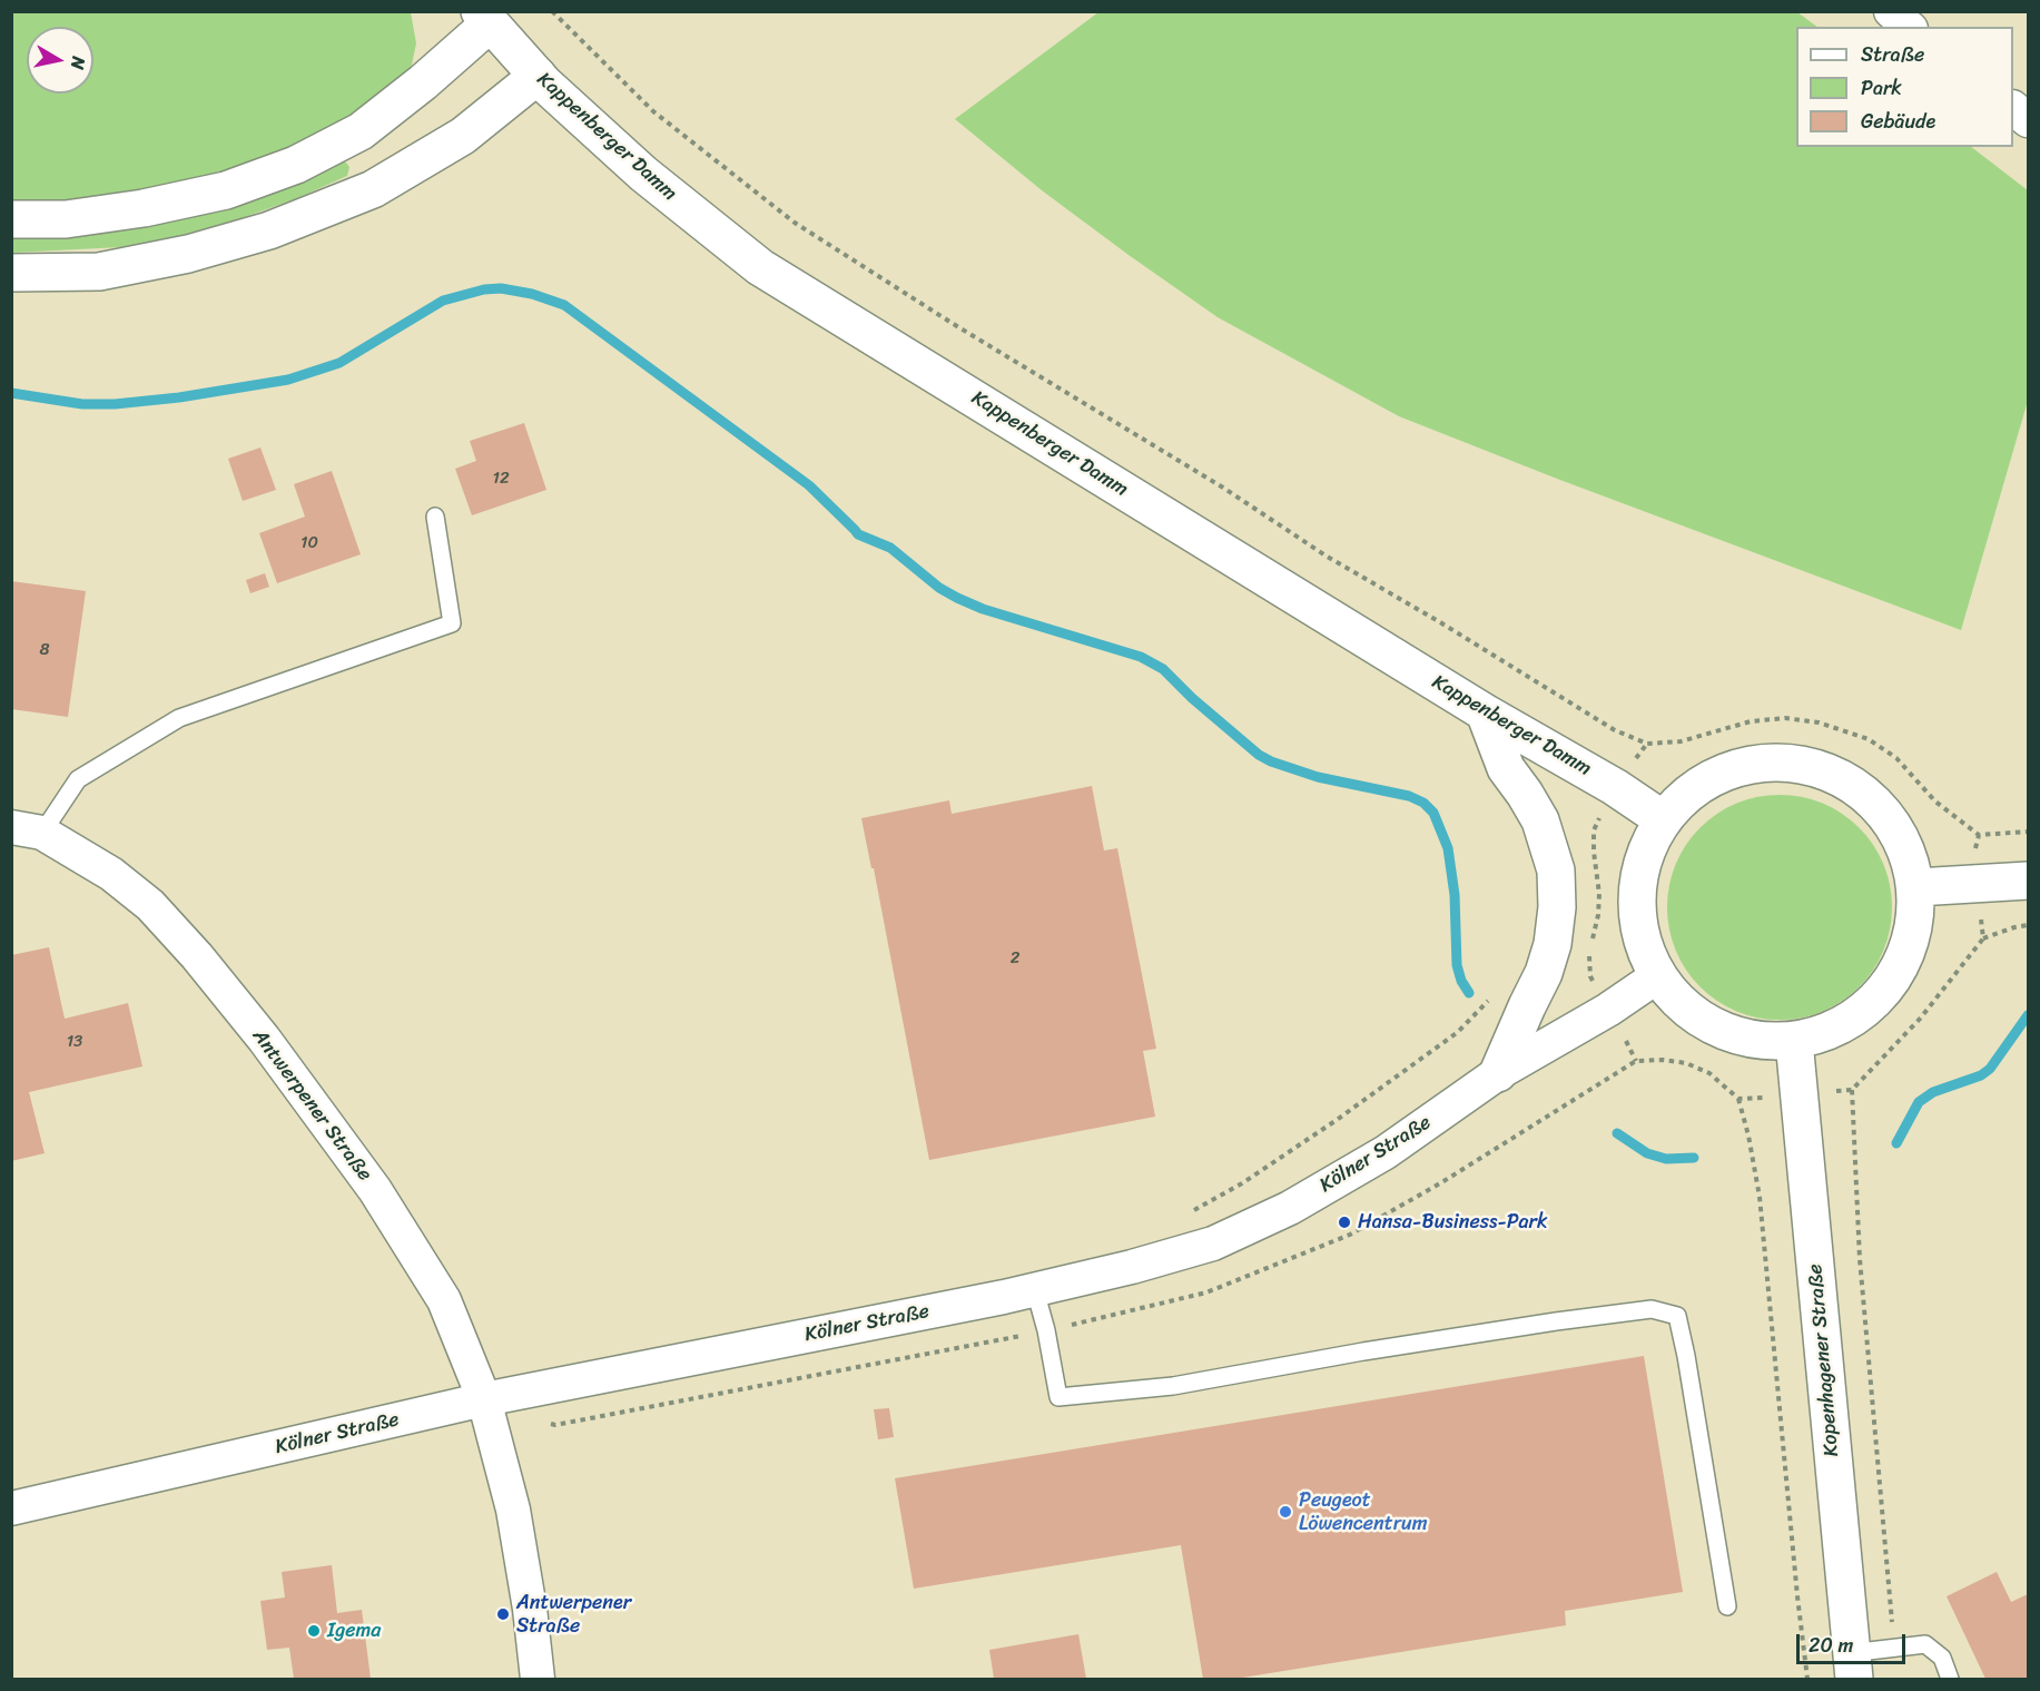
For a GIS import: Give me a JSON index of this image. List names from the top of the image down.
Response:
{
  "streets": {
    "main road": ["Kappenberger Damm", "Kopenhagener Straße"],
    "street": ["Antwerpener Straße", "Kölner Straße"]
  },
  "crossings": [
    ["Antwerpener Straße", "Kölner Straße"]
  ],
  "places": [
    "Hansa-Business-Park",
    "Peugeot Löwencentrum",
    "Antwerpener Straße",
    "Igema"
  ],
  "house_numbers": [
    "12",
    "10",
    "8",
    "2",
    "13"
  ],
  "legend": ["Straße", "Park", "Gebäude"],
  "scale_bar": "20 m",
  "north": "right"
}
